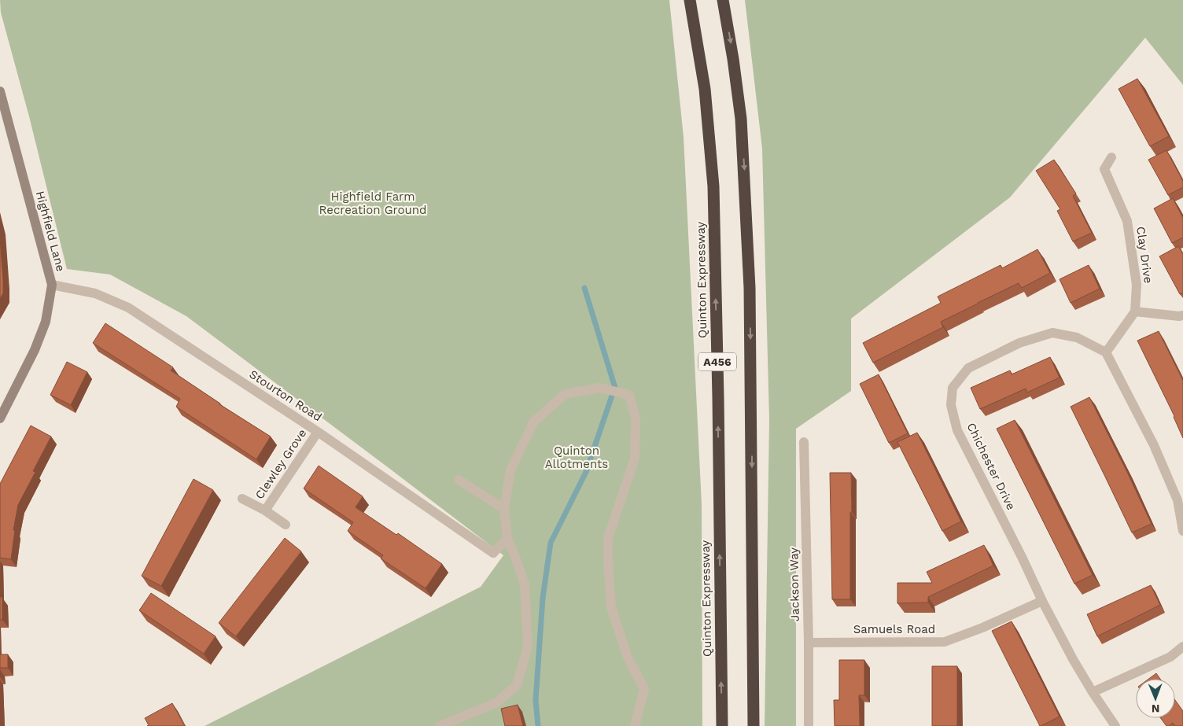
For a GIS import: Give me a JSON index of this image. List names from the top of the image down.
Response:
{
  "streets": {
    "highway": ["Quinton Expressway", "A456"],
    "street": [
      "Highfield Lane",
      "Clay Drive",
      "Stourton Road",
      "Clewley Grove",
      "Chichester Drive",
      "Jackson Way",
      "Samuels Road"
    ]
  },
  "crossings": [
    ["Highfield Lane", "Stourton Road"],
    ["Stourton Road", "Clewley Grove"],
    ["Chichester Drive", "Samuels Road"],
    ["Jackson Way", "Samuels Road"]
  ],
  "parks": ["Highfield Farm Recreation Ground", "Quinton Allotments"],
  "north": "bottom"
}
